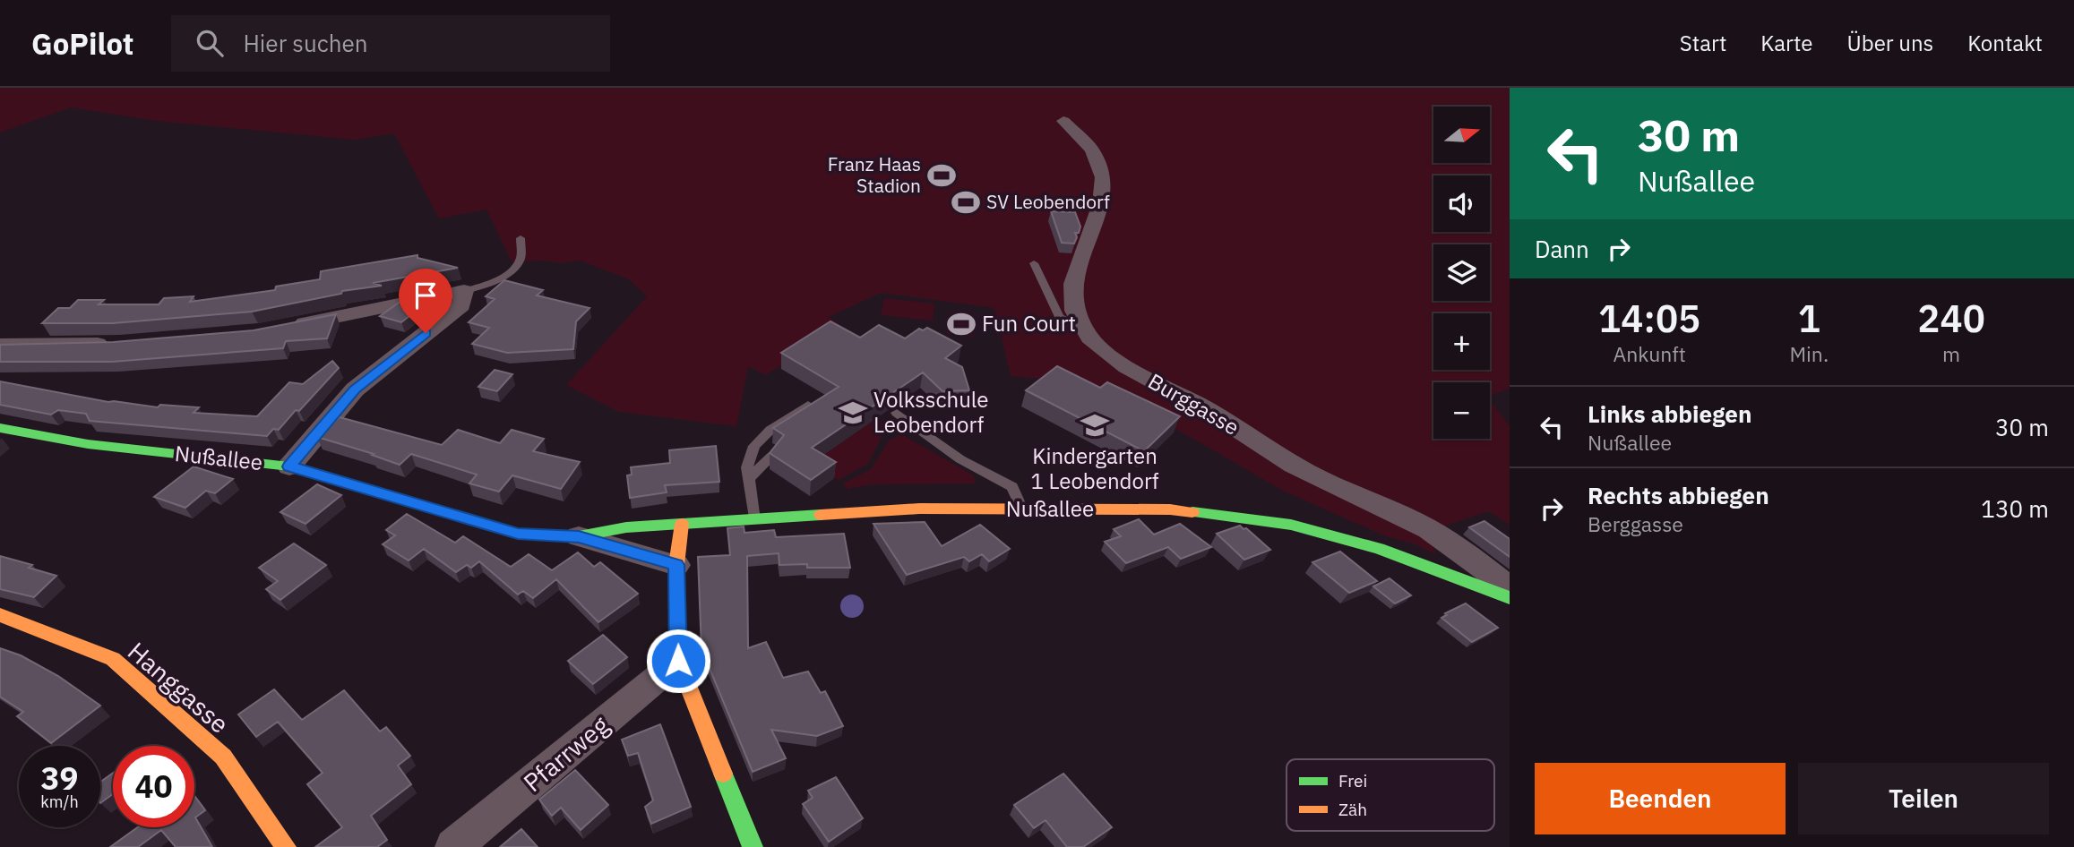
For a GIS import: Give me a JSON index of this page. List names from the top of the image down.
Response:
{
  "streets": {
    "street": [
      "Burggasse",
      "Nußallee",
      "Hanggasse",
      "Pfarrweg"
    ]
  },
  "places": {
    "sports": ["Franz Haas Stadion", "SV Leobendorf", "Fun Court"],
    "school or university": ["Volksschule Leobendorf", "Kindergarten 1 Leobendorf"]
  },
  "legend": ["Frei", "Zäh"],
  "north": "right",
  "page": {
    "header": "GoPilot",
    "search": "Hier suchen",
    "nav": [
      "Start",
      "Karte",
      "Über uns",
      "Kontakt"
    ],
    "turn": ["30 m", "Nußallee"],
    "map_buttons": ["+", "−"],
    "then": "Dann",
    "eta": [
      "14:05",
      "Ankunft",
      "1",
      "Min.",
      "240",
      "m"
    ],
    "list": [
      {
        "name": "Links abbiegen",
        "note": "Nußallee",
        "value": "30 m"
      },
      {
        "name": "Rechts abbiegen",
        "note": "Berggasse",
        "value": "130 m"
      }
    ],
    "speed": "39 km/h",
    "limit": "40",
    "buttons": ["Beenden", "Teilen"]
  }
}
